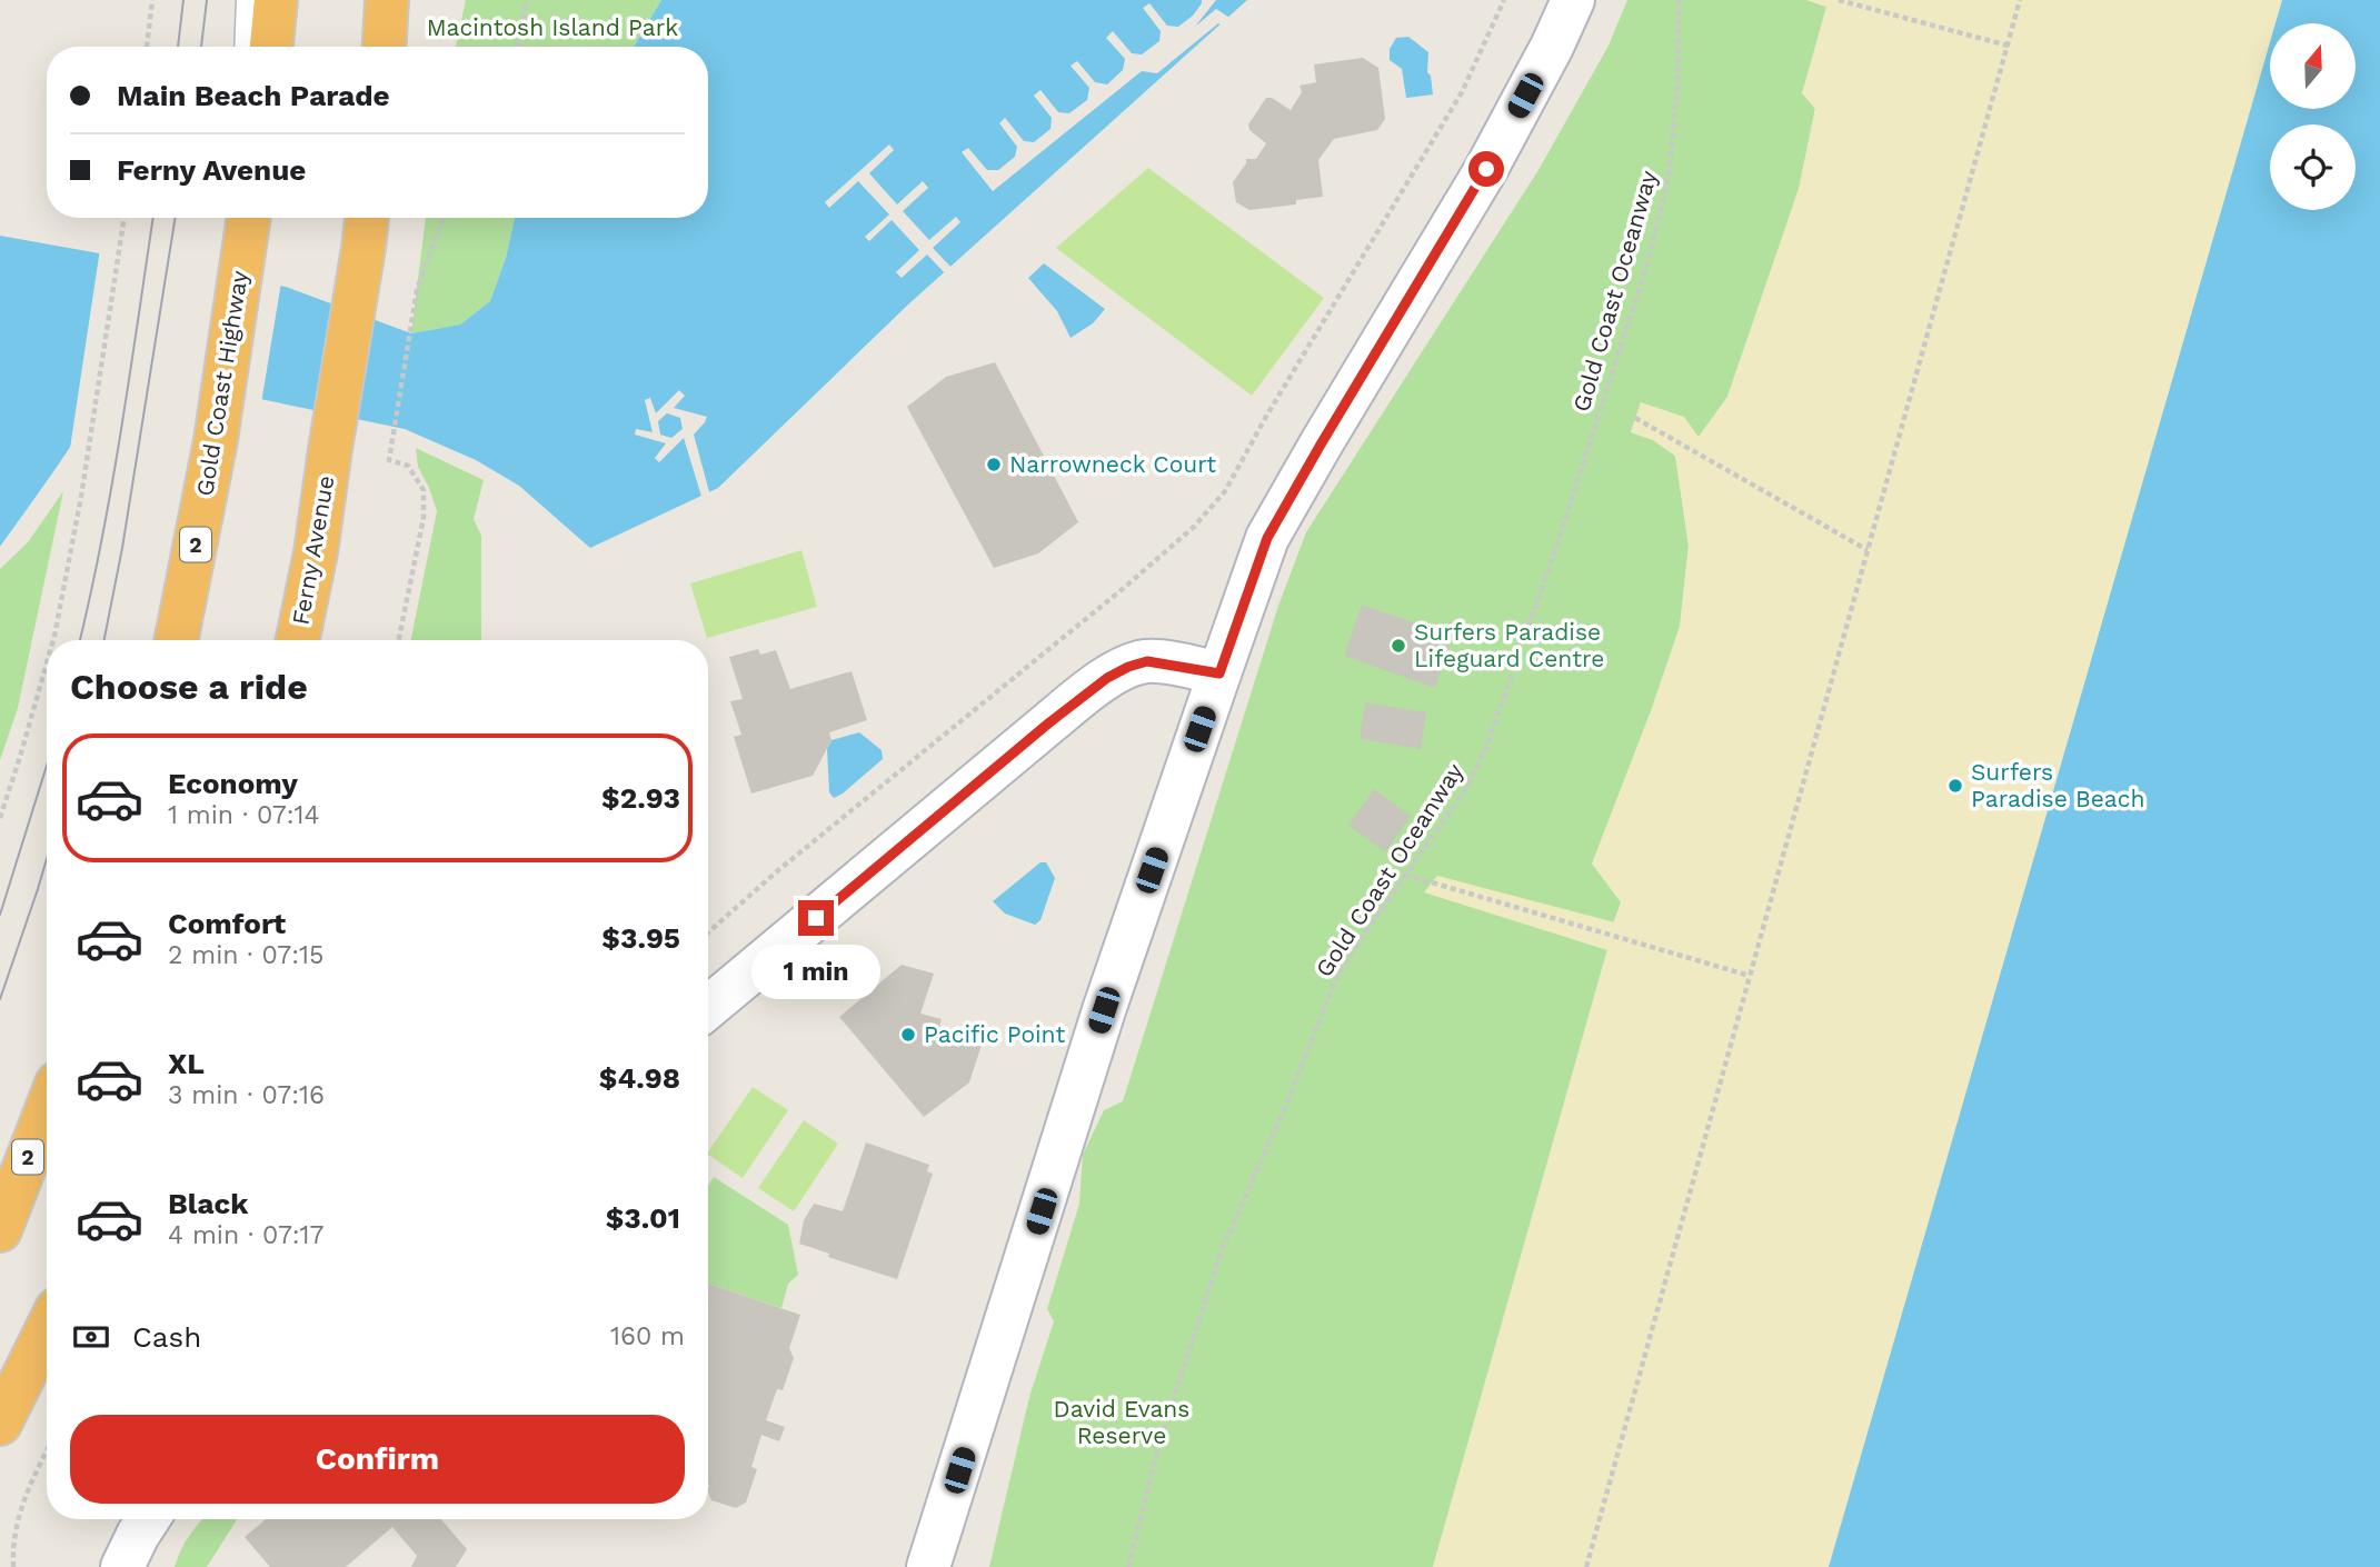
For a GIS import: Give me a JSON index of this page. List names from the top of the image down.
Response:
{
  "streets": {
    "highway": ["Gold Coast Highway", "2", "Ferny Avenue"],
    "path": ["Gold Coast Oceanway"]
  },
  "parks": ["Macintosh Island Park", "David Evans Reserve"],
  "places": [
    "Narrowneck Court",
    "Surfers Paradise Lifeguard Centre",
    "Surfers Paradise Beach",
    "Pacific Point"
  ],
  "north": "top",
  "page": {
    "banner": ["Main Beach Parade", "Ferny Avenue"],
    "heading": "Choose a ride",
    "list": [
      {
        "name": "Economy",
        "note": "1 min · 07:14",
        "value": "$2.93"
      },
      {
        "name": "Comfort",
        "note": "2 min · 07:15",
        "value": "$3.95"
      },
      {
        "name": "XL",
        "note": "3 min · 07:16",
        "value": "$4.98"
      },
      {
        "name": "Black",
        "note": "4 min · 07:17",
        "value": "$3.01"
      }
    ],
    "bubble": "1 min",
    "pay": ["Cash", "160 m"],
    "buttons": "Confirm"
  }
}
